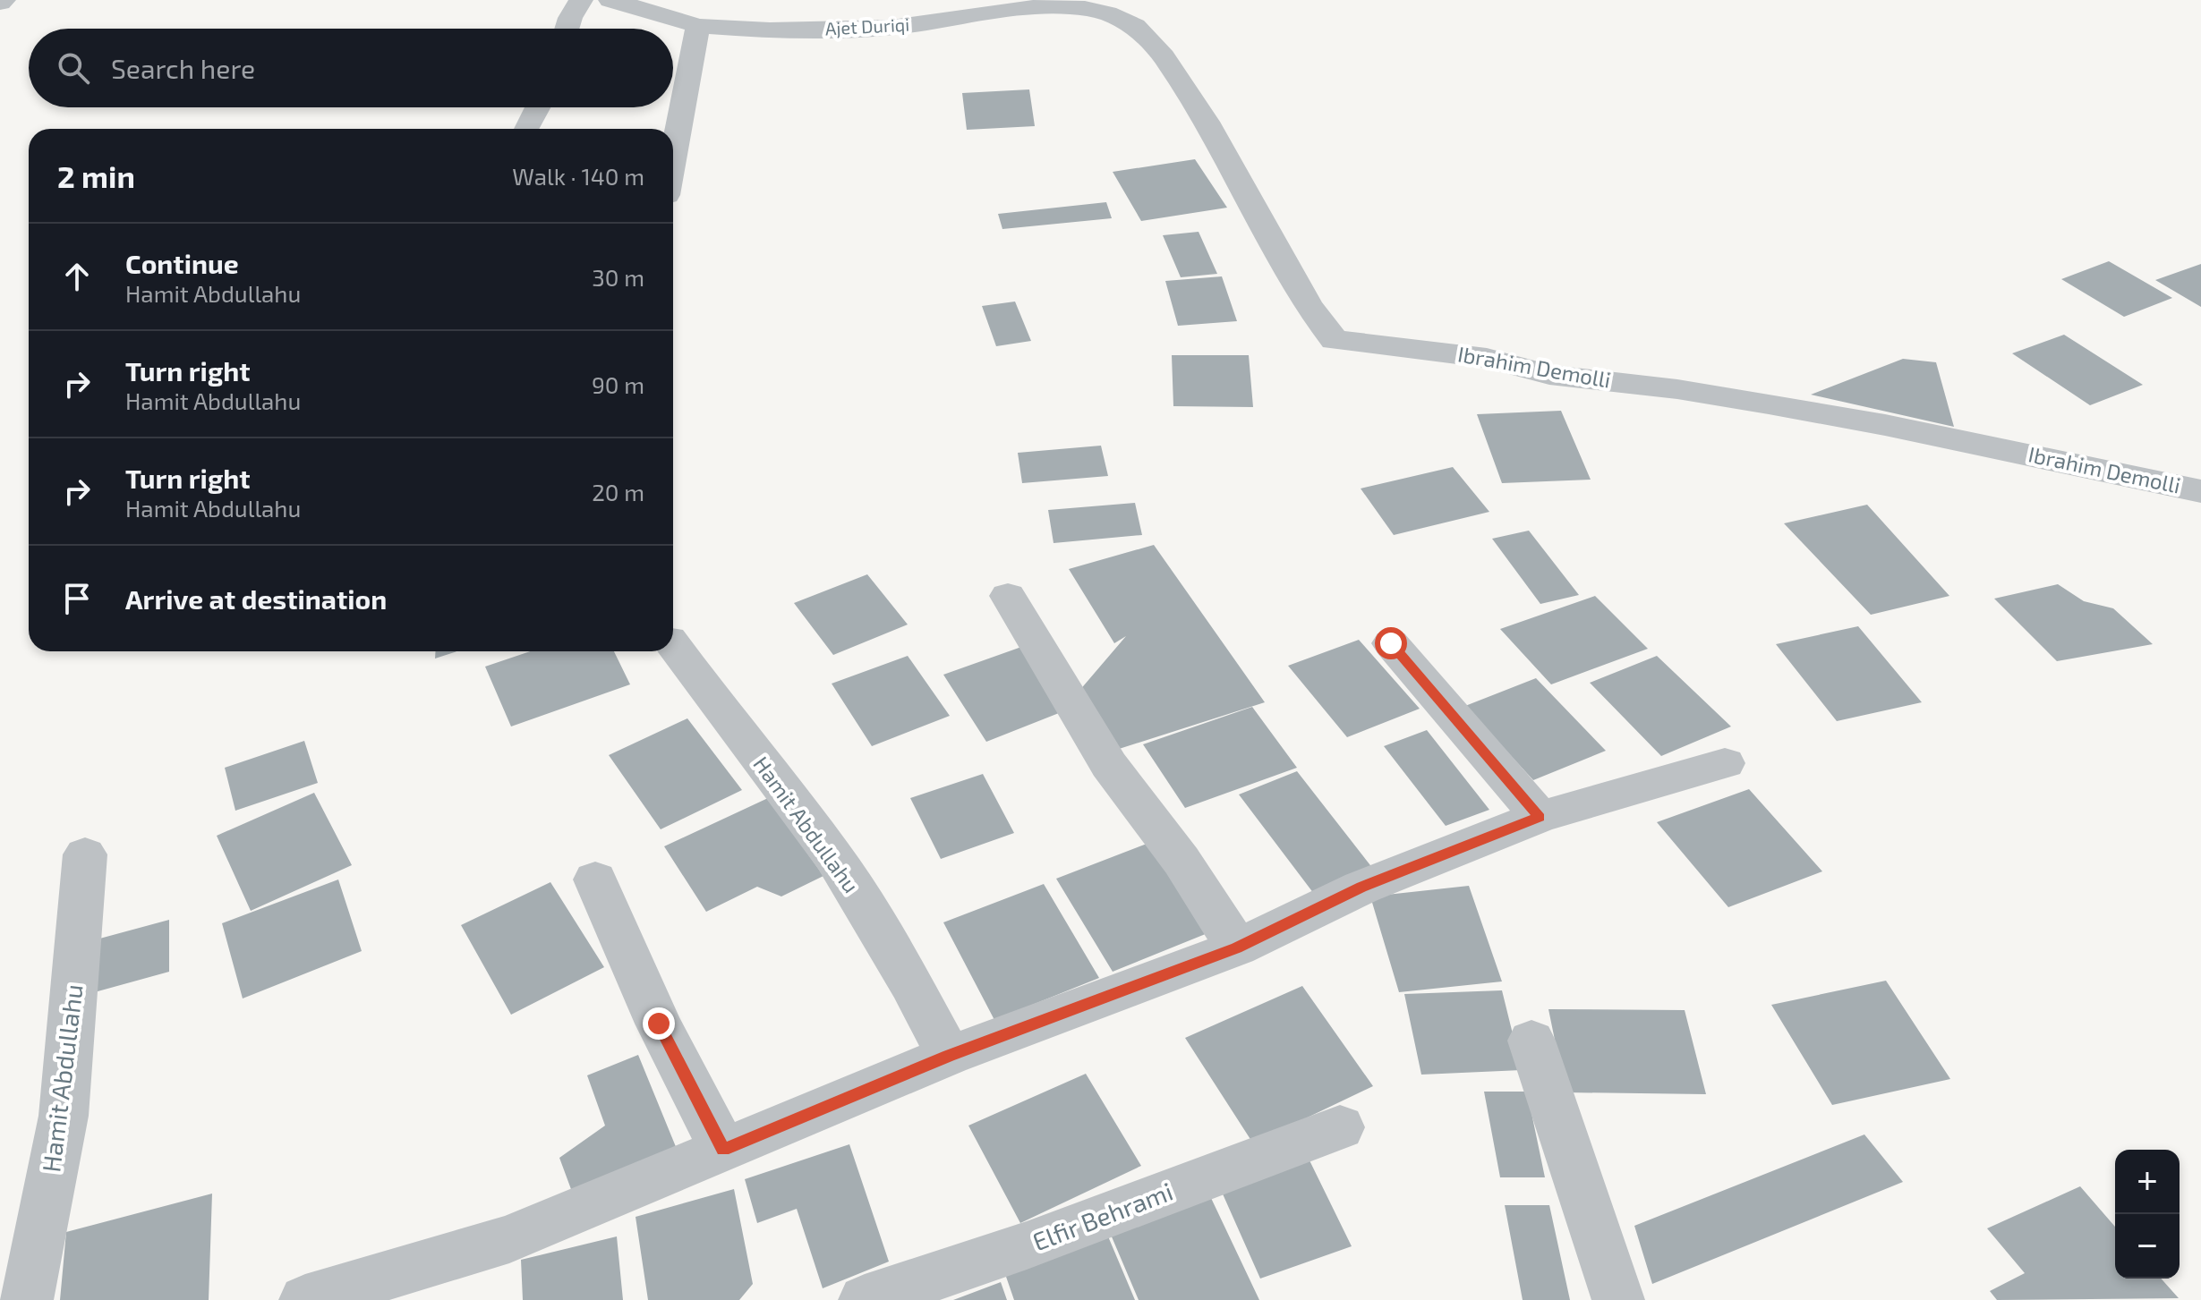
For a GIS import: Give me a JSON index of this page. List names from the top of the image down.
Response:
{
  "streets": {
    "street": [
      "Ajet Duriqi",
      "Ibrahim Demolli",
      "Hamit Abdullahu",
      "Elfir Behrami"
    ]
  },
  "crossings": [
    ["Ajet Duriqi", "Ibrahim Demolli"]
  ],
  "page": {
    "search": "Search here",
    "heading": ["2 min", "Walk · 140 m"],
    "list": [
      ["Continue", "Hamit Abdullahu", "30 m"],
      ["Turn right", "Hamit Abdullahu", "90 m"],
      ["Turn right", "Hamit Abdullahu", "20 m"],
      "Arrive at destination"
    ],
    "map_buttons": ["+", "−"]
  }
}
